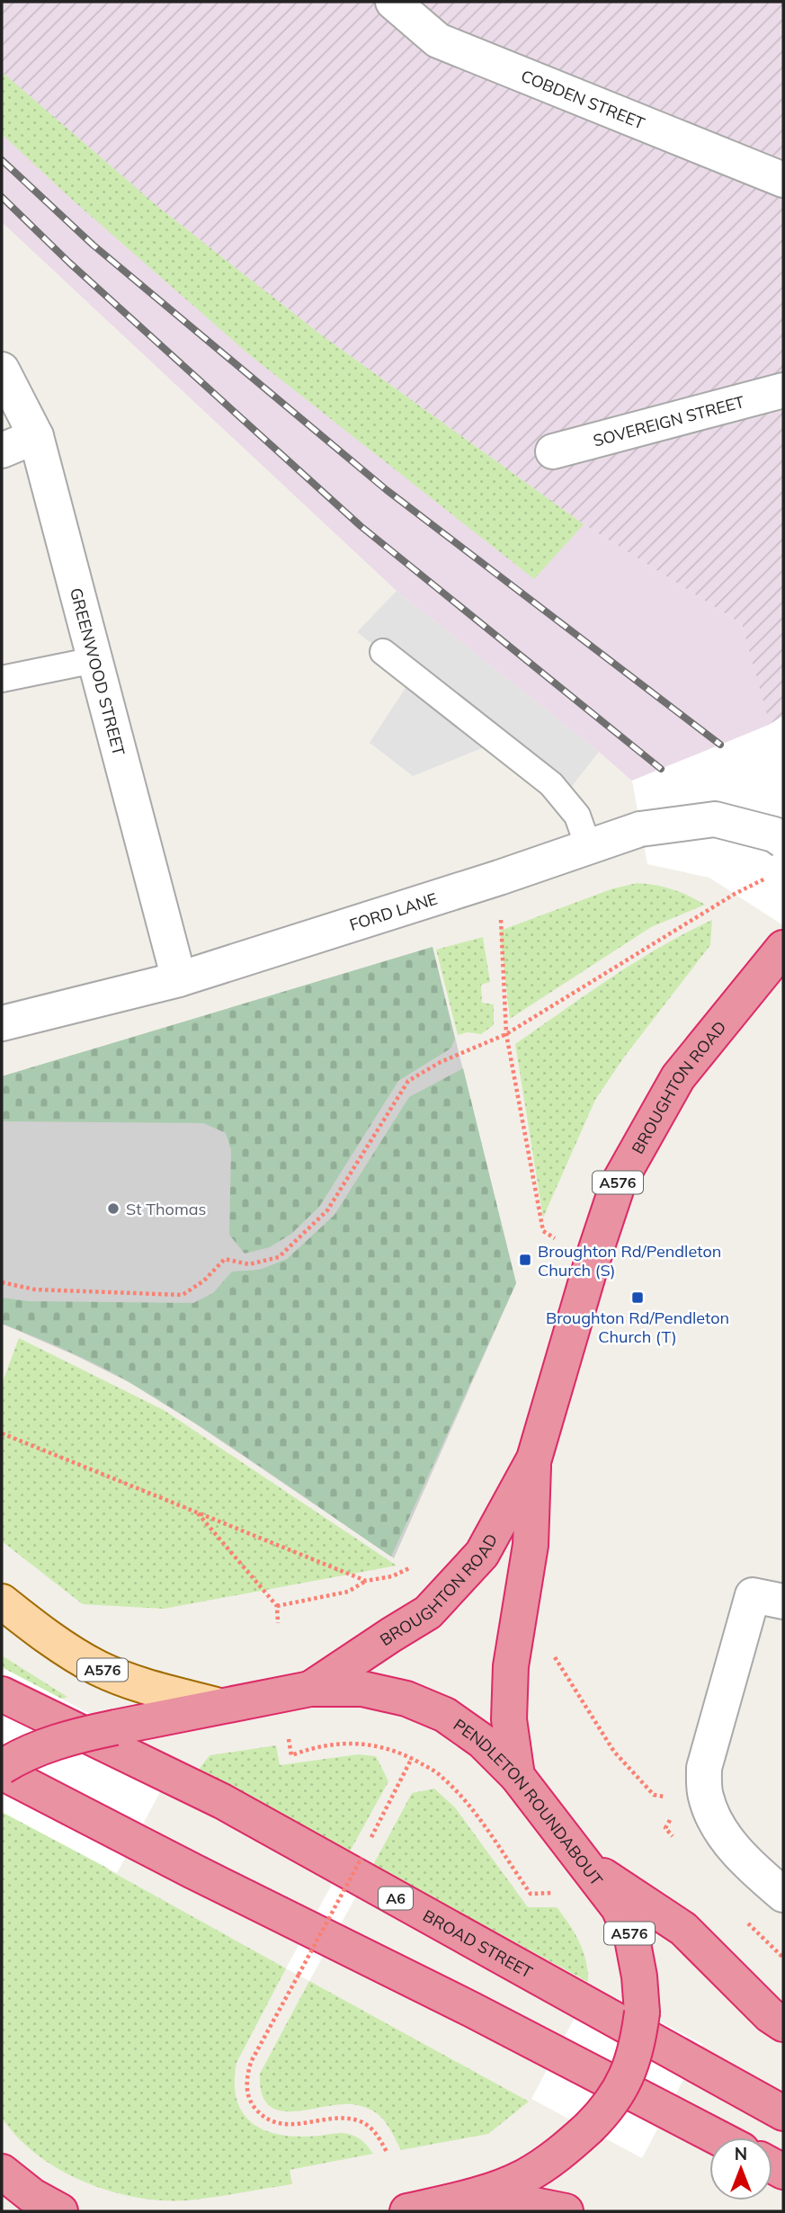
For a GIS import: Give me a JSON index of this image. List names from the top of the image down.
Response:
{
  "streets": {
    "highway": [
      "BROUGHTON ROAD",
      "A576",
      "PENDLETON ROUNDABOUT",
      "A6",
      "BROAD STREET"
    ],
    "street": [
      "COBDEN STREET",
      "SOVEREIGN STREET",
      "GREENWOOD STREET",
      "FORD LANE"
    ]
  },
  "crossings": [
    ["GREENWOOD STREET", "FORD LANE"],
    ["BROUGHTON ROAD", "PENDLETON ROUNDABOUT"],
    ["A576", "PENDLETON ROUNDABOUT"]
  ],
  "places": {
    "other": ["St Thomas"],
    "transit": ["Broughton Rd/Pendleton Church (S)", "Broughton Rd/Pendleton Church (T)"]
  },
  "north": "top"
}
